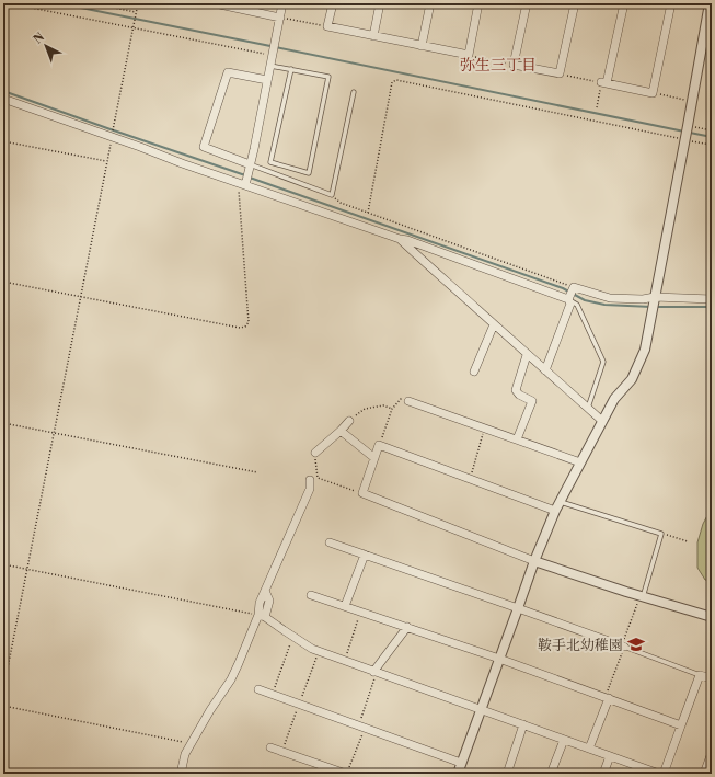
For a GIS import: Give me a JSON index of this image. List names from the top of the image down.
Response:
{
  "districts": ["弥生三丁目"],
  "places": {
    "school or university": ["鞍手北幼稚園"]
  },
  "north": "top left"
}
